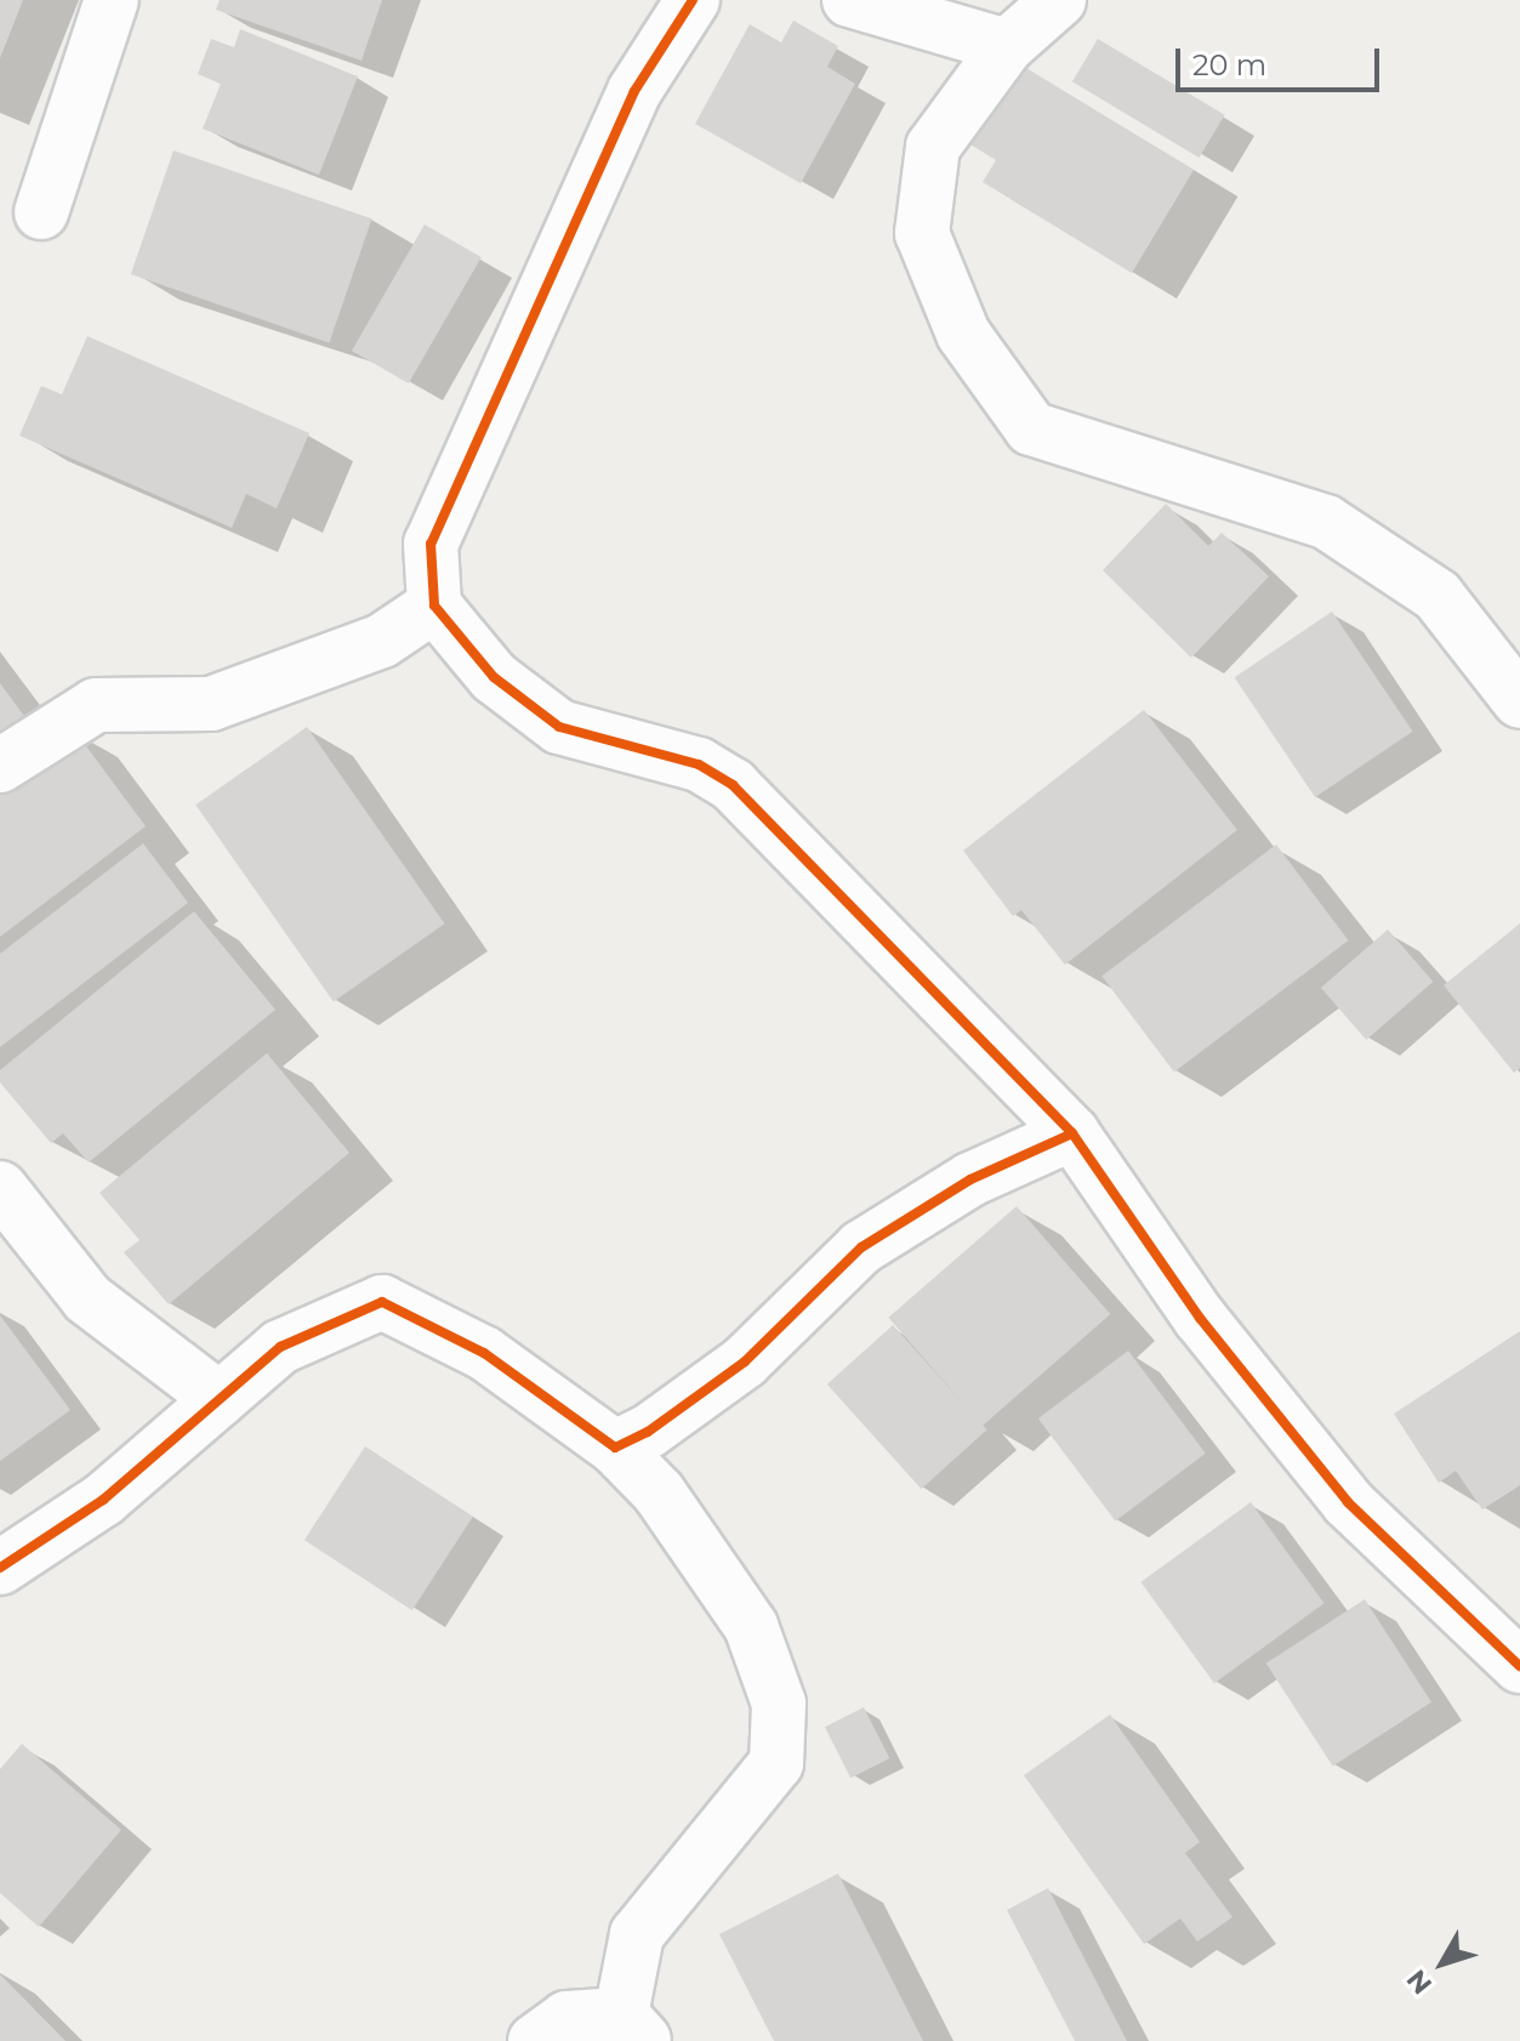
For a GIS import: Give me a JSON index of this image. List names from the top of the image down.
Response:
{
  "scale_bar": "20 m",
  "north": "bottom left"
}
